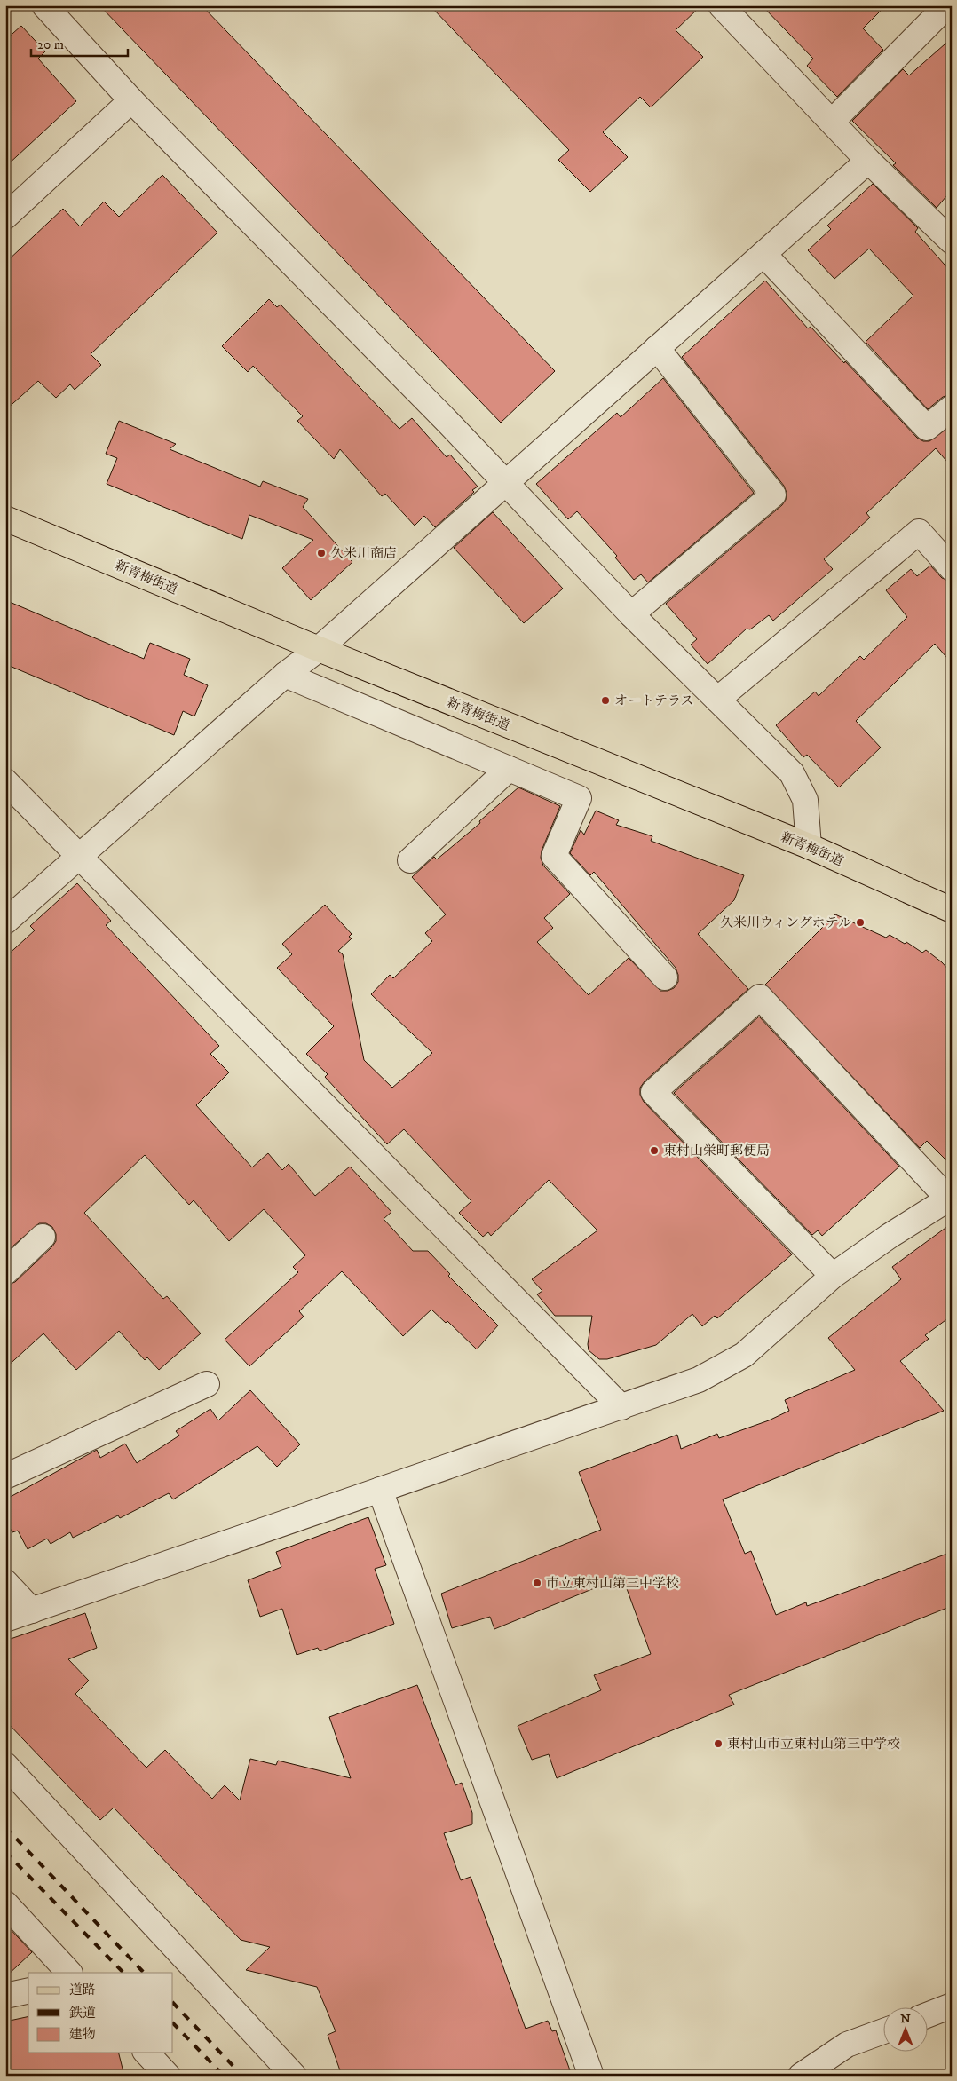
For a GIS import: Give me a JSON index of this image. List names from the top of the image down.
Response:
{
  "streets": {
    "main road": ["新青梅街道"]
  },
  "places": [
    "久米川商店",
    "オートテラス",
    "久米川ウィングホテル",
    "東村山栄町郵便局",
    "市立東村山第三中学校",
    "東村山市立東村山第三中学校"
  ],
  "legend": ["道路", "鉄道", "建物"],
  "scale_bar": "20 m",
  "north": "top"
}
